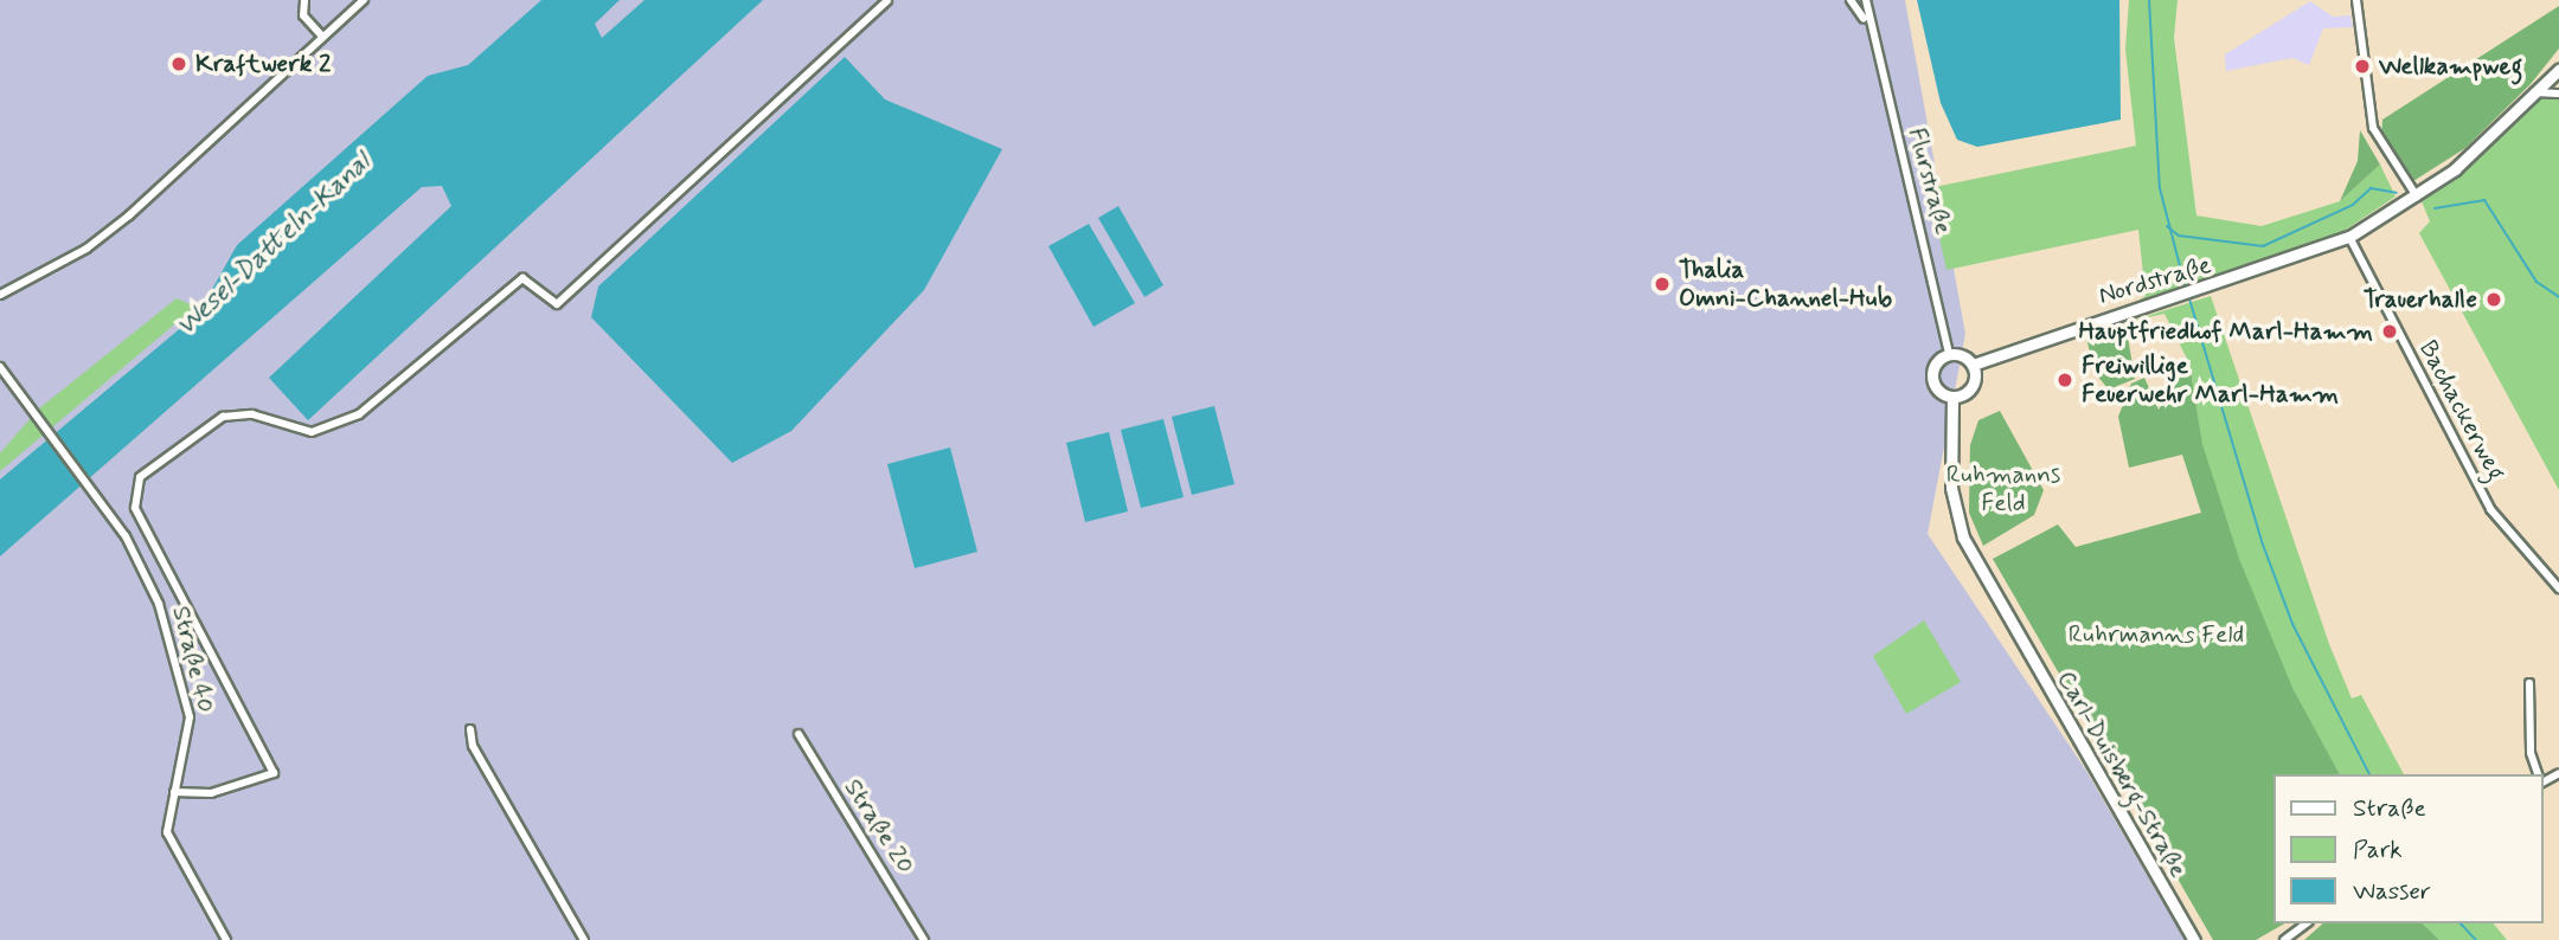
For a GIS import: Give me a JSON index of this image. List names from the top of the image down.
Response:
{
  "streets": {
    "main road": ["Nordstraße", "Carl-Duisberg-Straße"],
    "street": [
      "Flurstraße",
      "Bachackerweg",
      "Straße 40",
      "Straße 20"
    ]
  },
  "crossings": [
    ["Nordstraße", "Bachackerweg"]
  ],
  "water": ["Wesel-Datteln-Kanal"],
  "parks": ["Ruhmanns Feld", "Ruhrmanns Feld"],
  "places": [
    "Kraftwerk 2",
    "Wellkampweg",
    "Thalia Omni-Channel-Hub",
    "Trauerhalle",
    "Hauptfriedhof Marl-Hamm",
    "Freiwillige Feuerwehr Marl-Hamm"
  ],
  "legend": ["Straße", "Park", "Wasser"]
}
